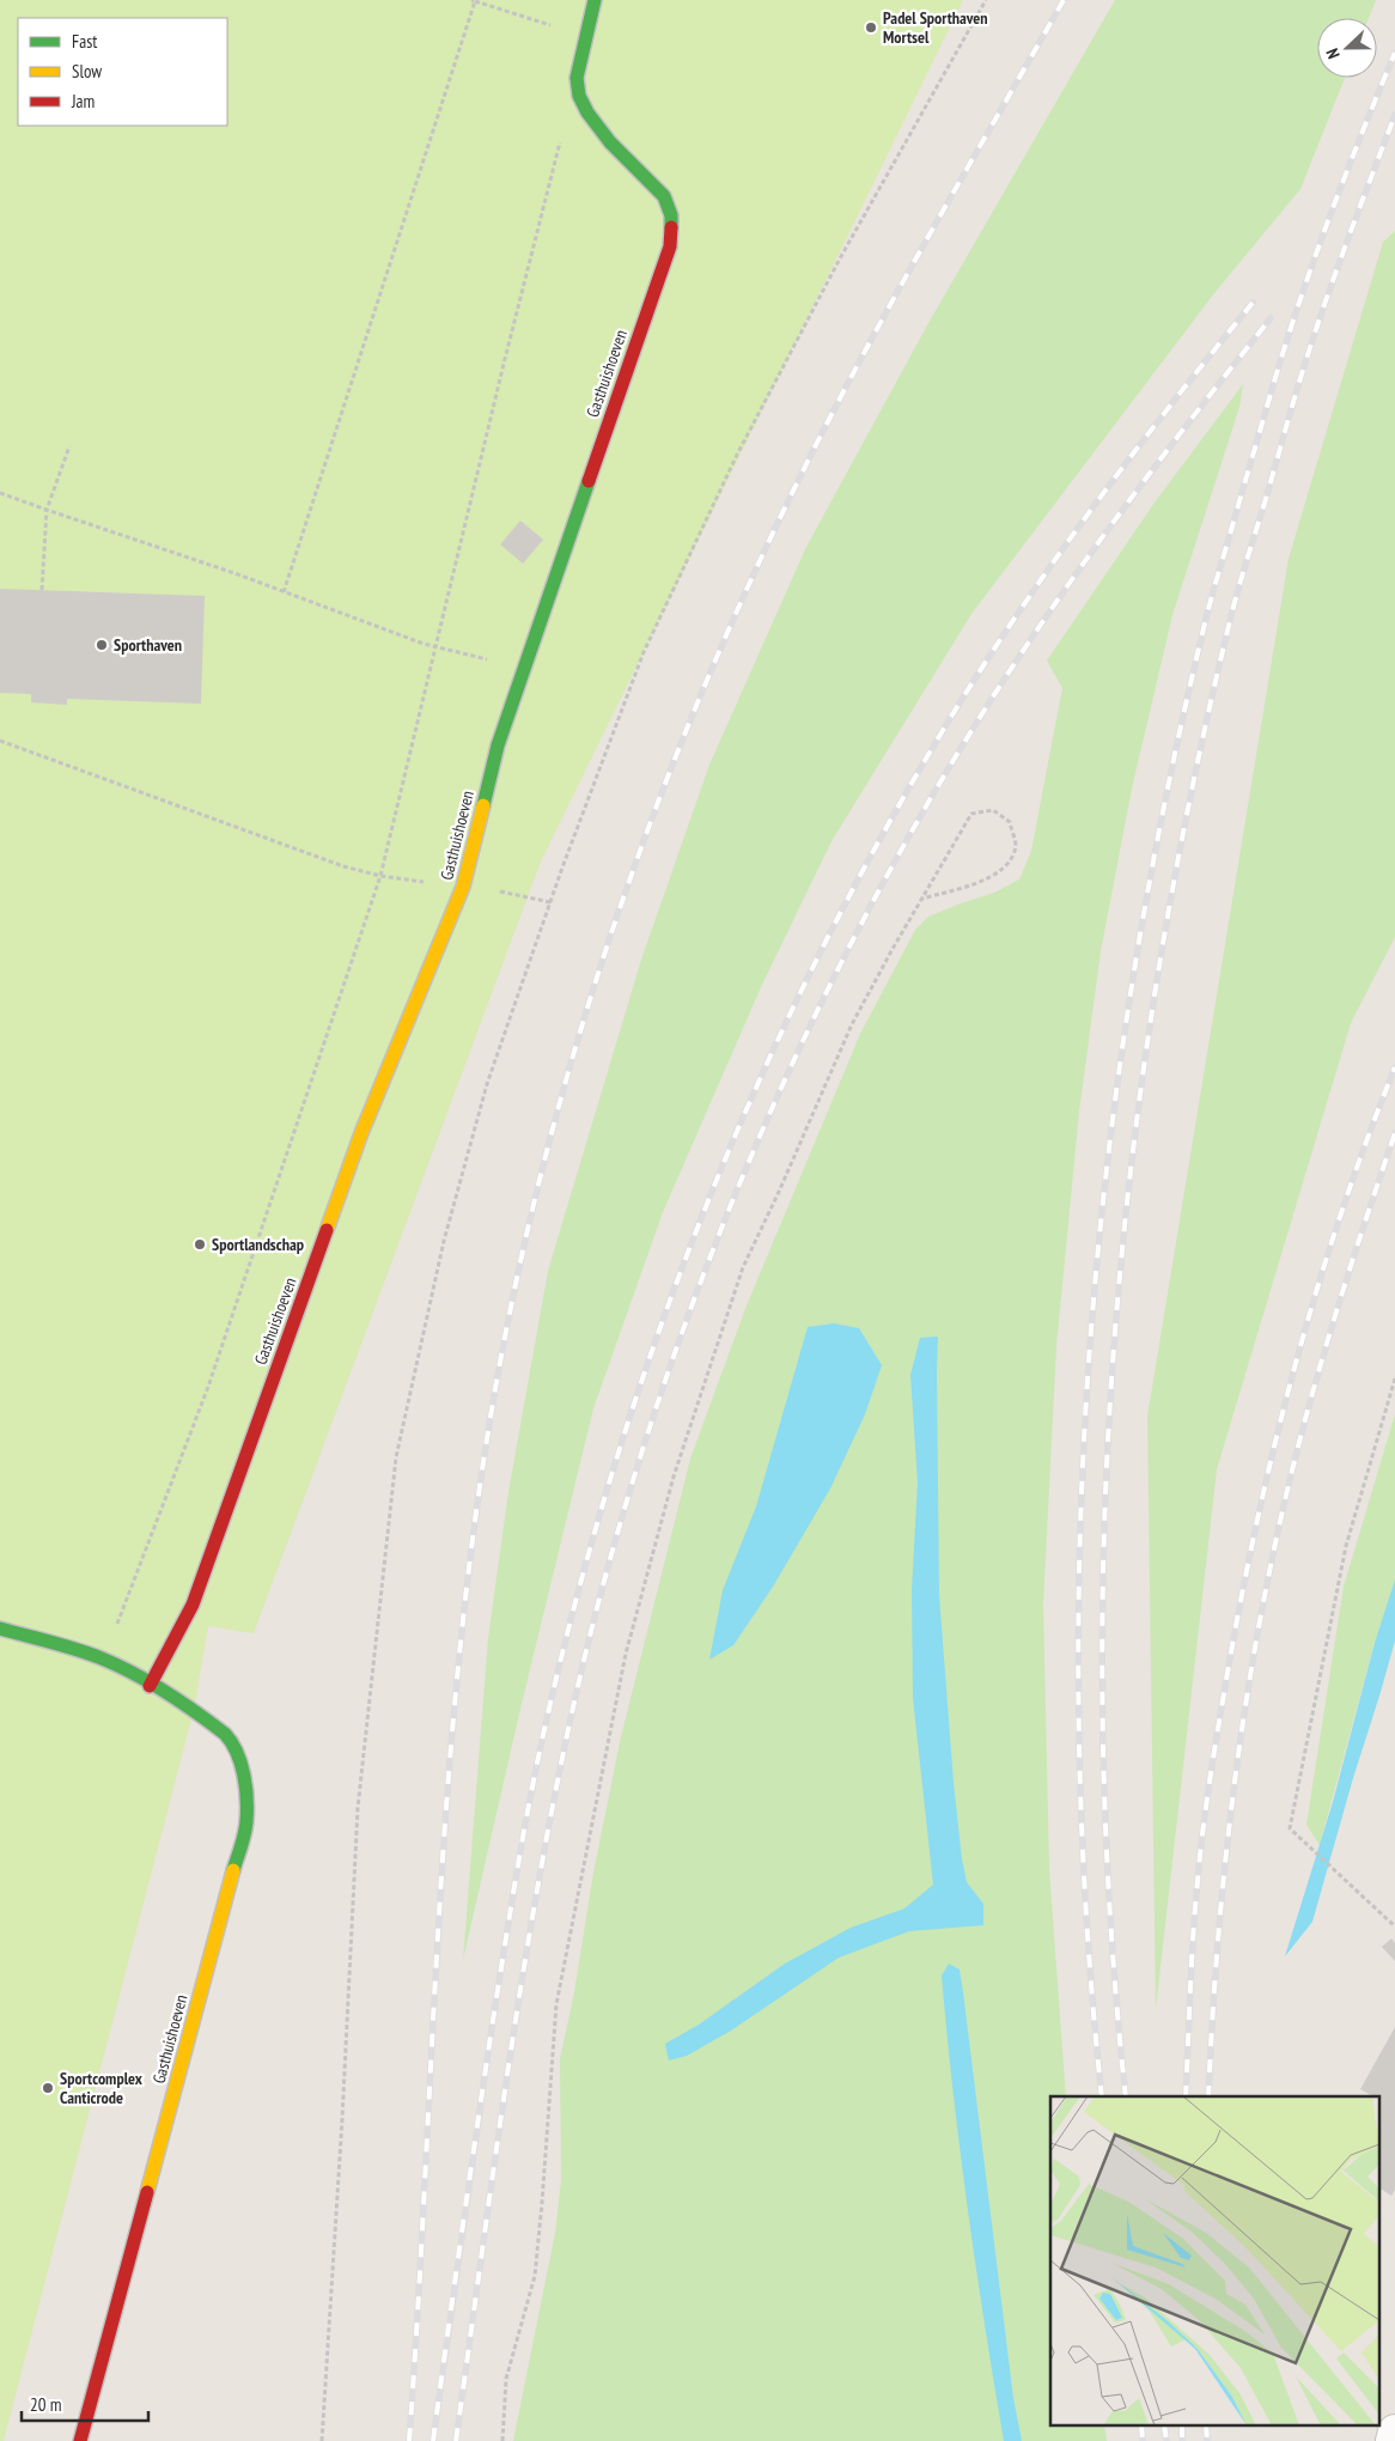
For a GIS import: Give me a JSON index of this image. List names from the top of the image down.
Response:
{
  "streets": {
    "street": ["Gasthuishoeven"]
  },
  "places": [
    "Padel Sporthaven Mortsel",
    "Sporthaven",
    "Sportlandschap",
    "Sportcomplex Canticrode"
  ],
  "legend": ["Fast", "Slow", "Jam"],
  "scale_bar": "20 m",
  "north": "left"
}
